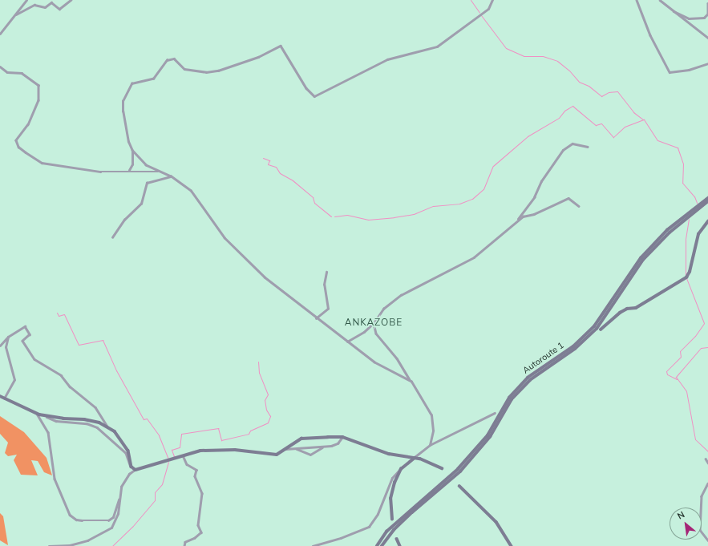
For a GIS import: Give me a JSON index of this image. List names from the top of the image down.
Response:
{
  "streets": {
    "main road": ["Autoroute 1"]
  },
  "districts": ["ANKAZOBE"],
  "north": "top left"
}
